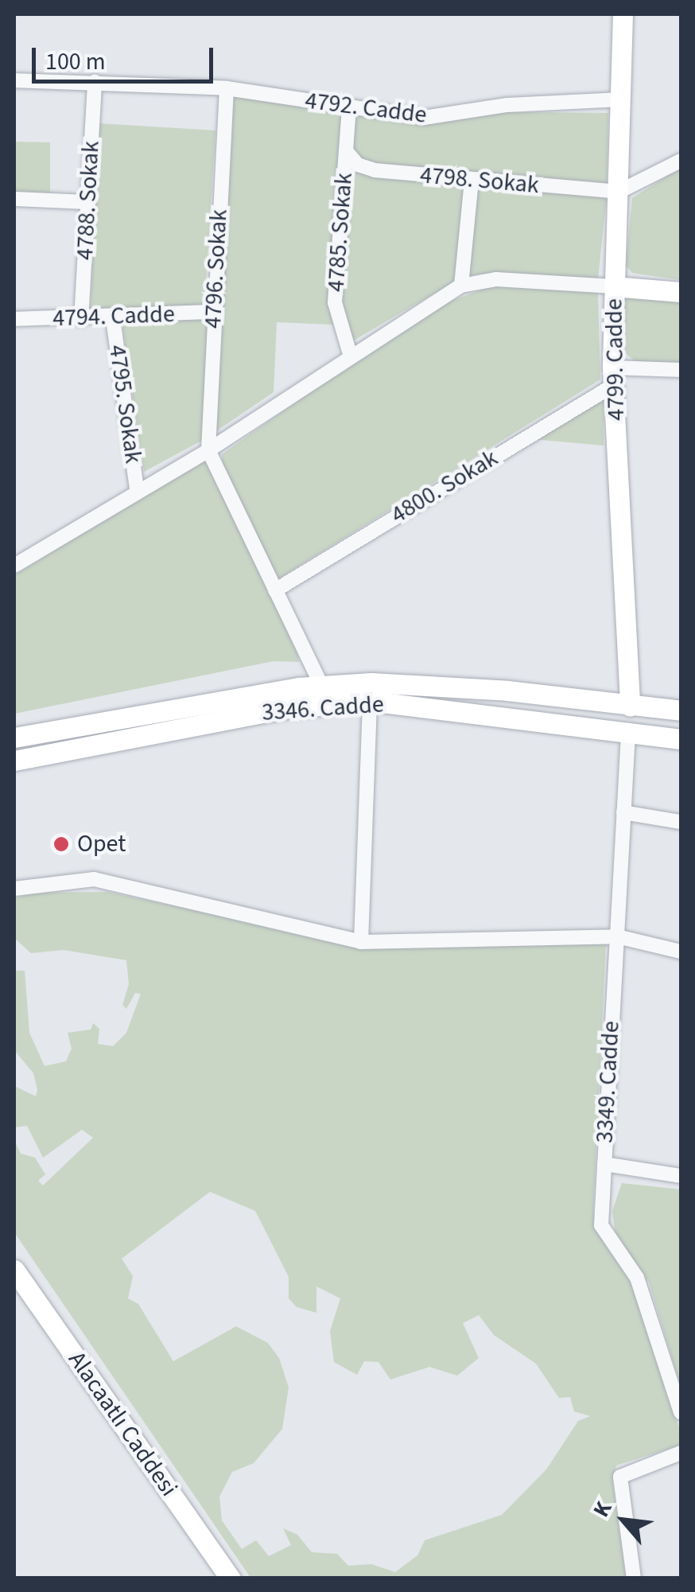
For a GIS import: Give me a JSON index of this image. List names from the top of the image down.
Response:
{
  "streets": {
    "street": [
      "4792. Cadde",
      "4798. Sokak",
      "4788. Sokak",
      "4785. Sokak",
      "4796. Sokak",
      "4794. Cadde",
      "4799. Cadde",
      "4795. Sokak",
      "4800. Sokak",
      "3346. Cadde",
      "3349. Cadde",
      "Alacaatlı Caddesi"
    ]
  },
  "crossings": [
    ["4792. Cadde", "4788. Sokak"],
    ["4792. Cadde", "4785. Sokak"],
    ["4792. Cadde", "4796. Sokak"],
    ["4792. Cadde", "4799. Cadde"],
    ["4798. Sokak", "4785. Sokak"],
    ["4798. Sokak", "4799. Cadde"],
    ["4788. Sokak", "4794. Cadde"],
    ["4796. Sokak", "4794. Cadde"],
    ["4794. Cadde", "4795. Sokak"],
    ["4799. Cadde", "4800. Sokak"],
    ["4799. Cadde", "3346. Cadde"],
    ["3346. Cadde", "3349. Cadde"]
  ],
  "places": ["Opet"],
  "scale_bar": "100 m",
  "north": "top left"
}
